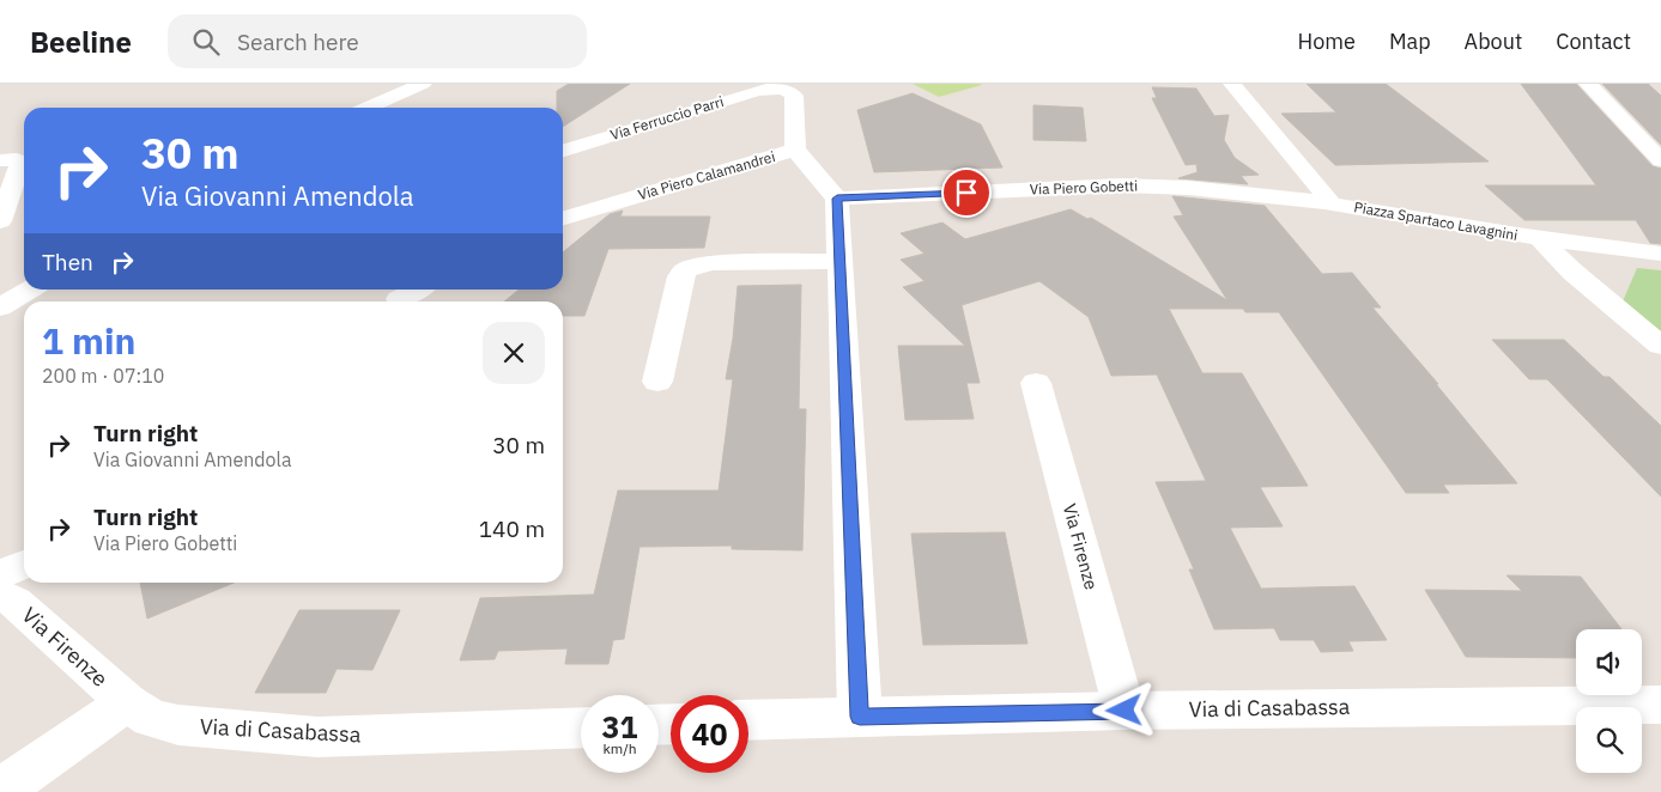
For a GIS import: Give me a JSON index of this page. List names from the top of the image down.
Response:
{
  "streets": {
    "street": [
      "Via Ferruccio Parri",
      "Via Piero Calamandrei",
      "Via Piero Gobetti",
      "Piazza Spartaco Lavagnini",
      "Via Firenze",
      "Via di Casabassa"
    ]
  },
  "crossings": [
    ["Via Ferruccio Parri", "Via Piero Calamandrei"],
    ["Via Piero Calamandrei", "Via Piero Gobetti"],
    ["Via Piero Gobetti", "Piazza Spartaco Lavagnini"],
    ["Via Firenze", "Via di Casabassa"]
  ],
  "page": {
    "header": "Beeline",
    "search": "Search here",
    "nav": [
      "Home",
      "Map",
      "About",
      "Contact"
    ],
    "turn": ["30 m", "Via Giovanni Amendola"],
    "then": "Then",
    "heading": ["1 min", "200 m · 07:10"],
    "list": [
      {
        "name": "Turn right",
        "note": "Via Giovanni Amendola",
        "value": "30 m"
      },
      {
        "name": "Turn right",
        "note": "Via Piero Gobetti",
        "value": "140 m"
      }
    ],
    "speed": "31 km/h",
    "limit": "40"
  }
}
